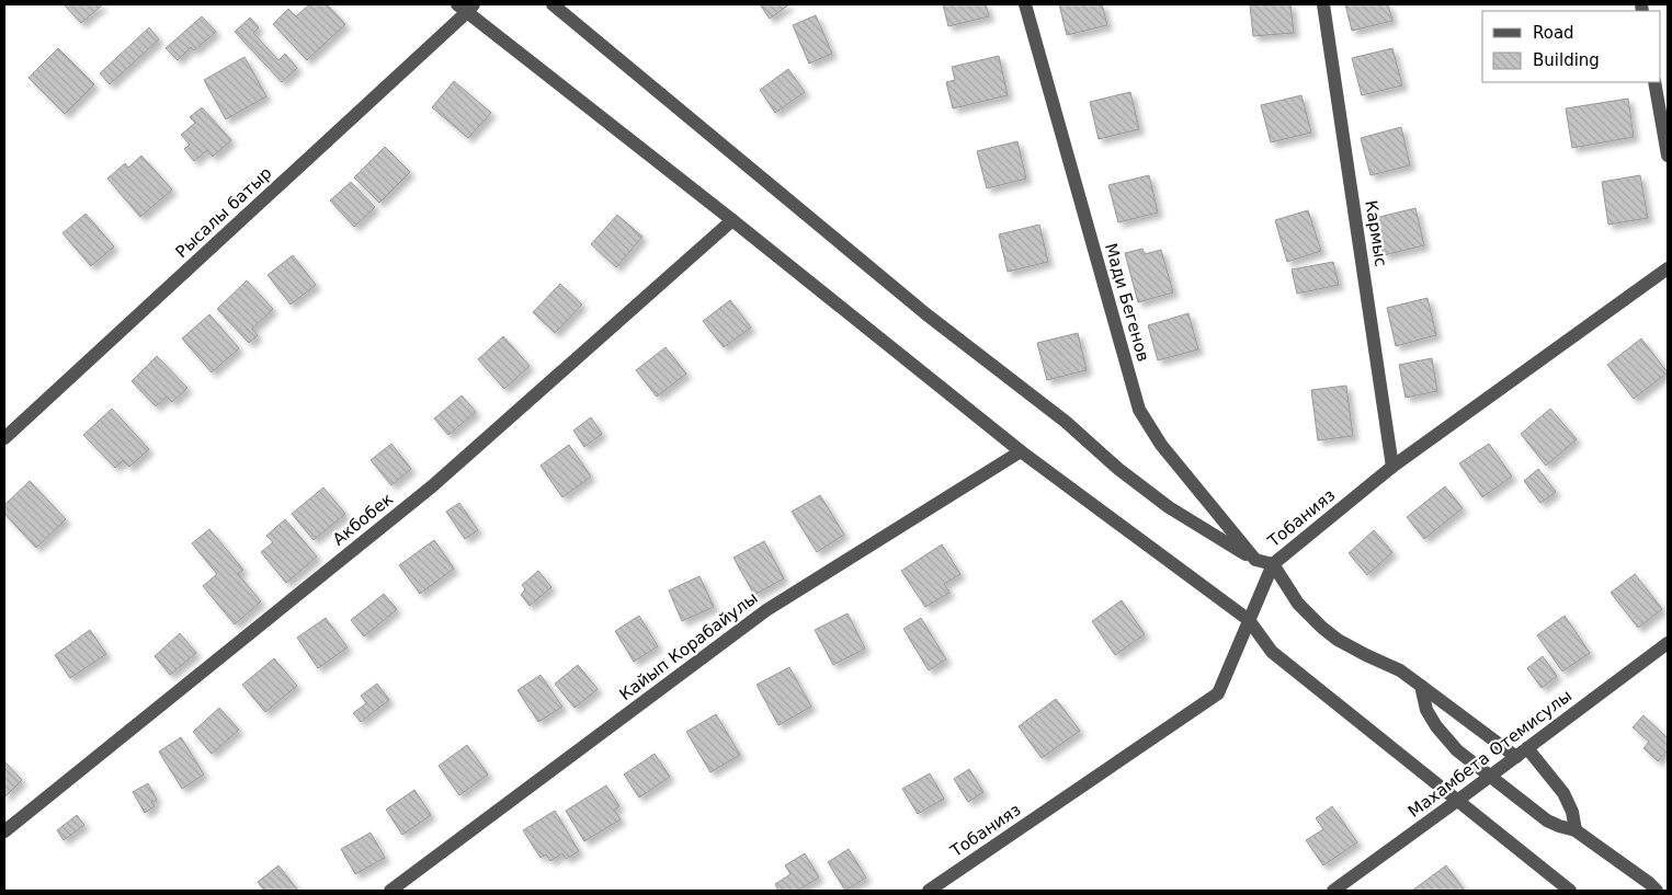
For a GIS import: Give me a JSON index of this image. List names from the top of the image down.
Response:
{
  "streets": {
    "street": [
      "Рысалы батыр",
      "Кармыс",
      "Мади Бегенов",
      "Тобанияз",
      "Акбобек",
      "Кайып Корабайулы",
      "Махамбета Отемисулы"
    ]
  },
  "crossings": [
    ["Кармыс", "Тобанияз"]
  ],
  "legend": ["Road", "Building"]
}
